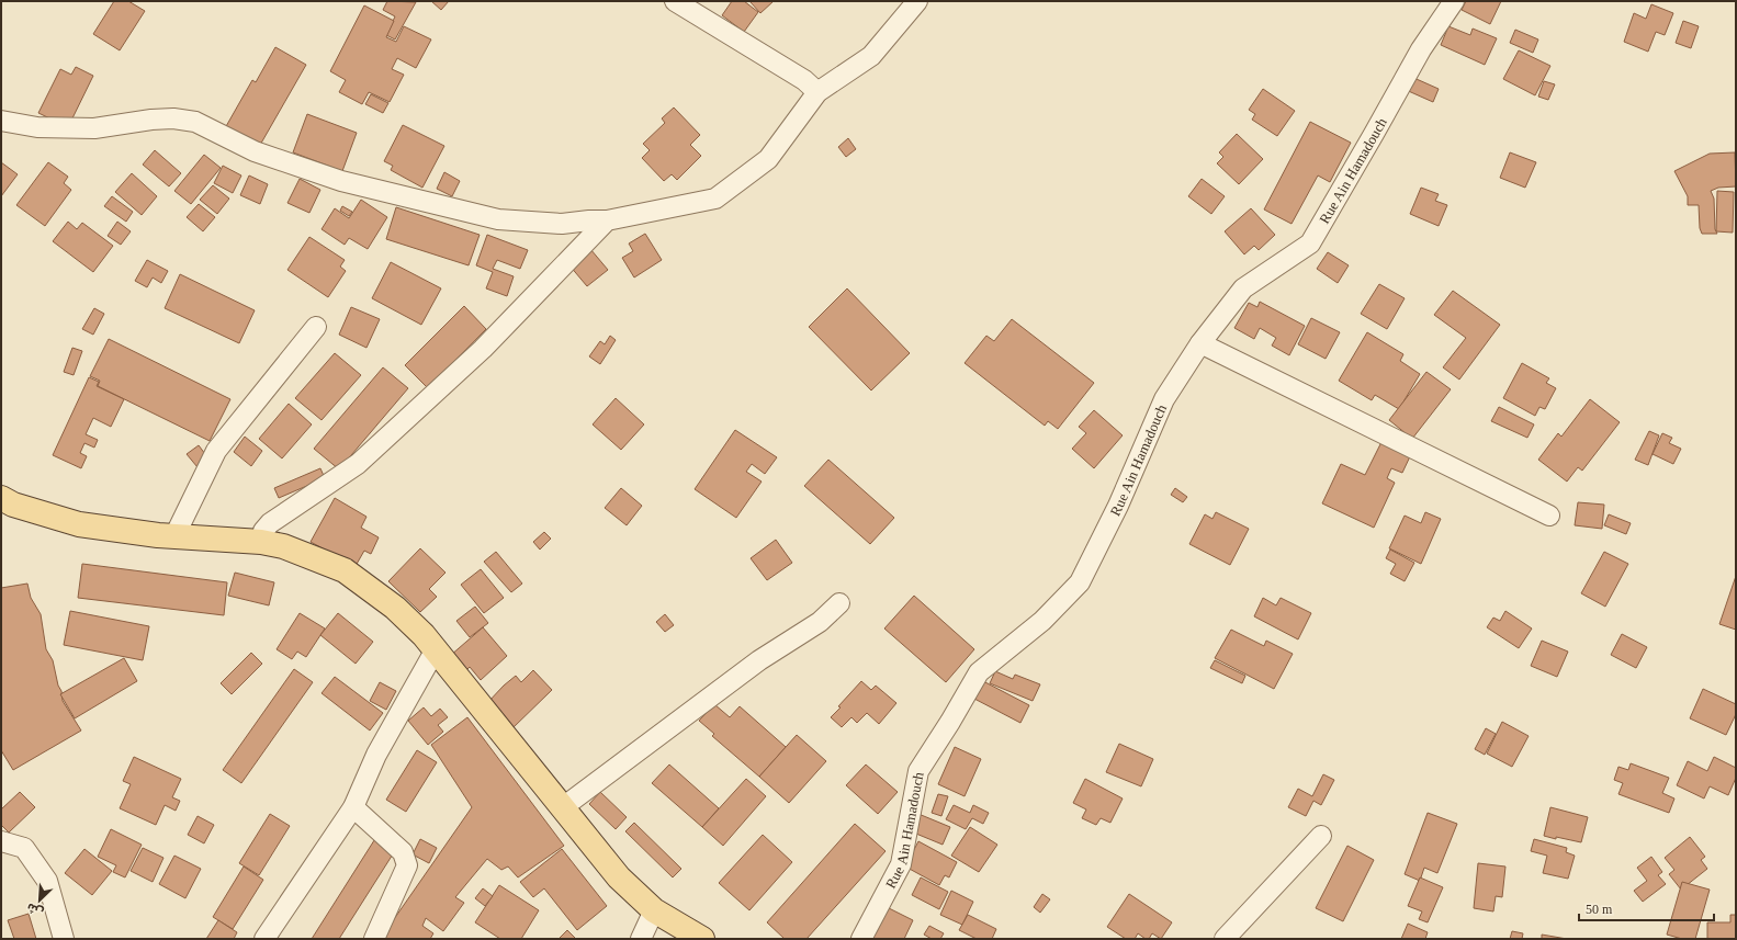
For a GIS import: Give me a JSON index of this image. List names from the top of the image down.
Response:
{
  "streets": {
    "street": ["Rue Ain Hamadouch"]
  },
  "scale_bar": "50 m",
  "north": "bottom left"
}
